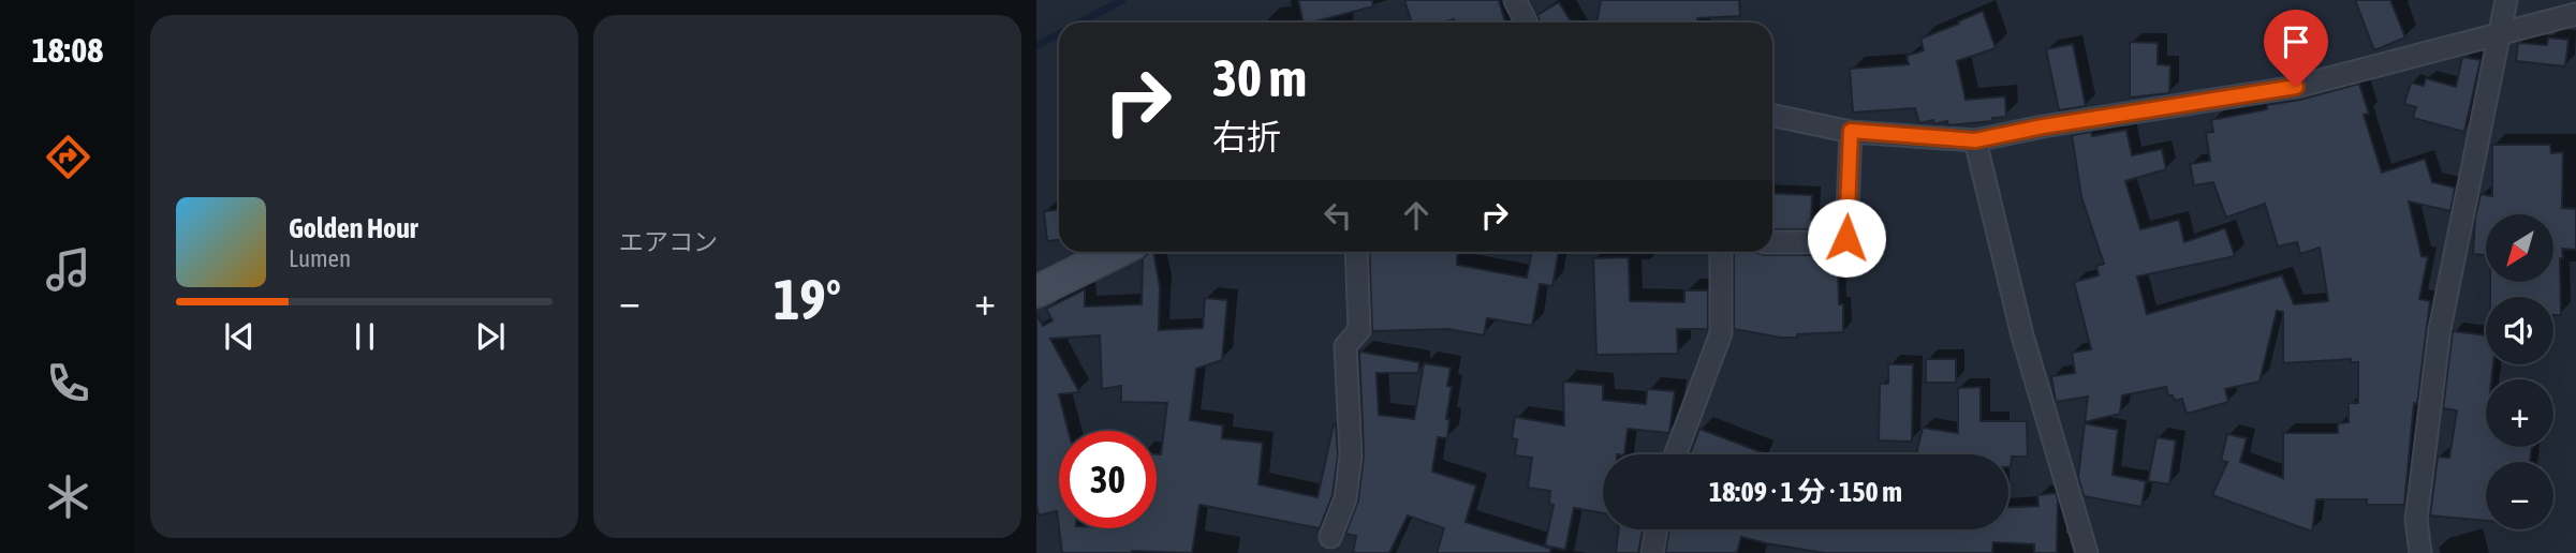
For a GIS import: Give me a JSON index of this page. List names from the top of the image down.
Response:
{
  "north": "bottom left",
  "page": {
    "tabs": "18:08",
    "tile": "エアコン",
    "turn": ["30 m", "右折"],
    "song": ["Golden Hour", "Lumen"],
    "map_buttons": ["+", "−"],
    "heat": ["−", "19°", "+"],
    "limit": "30",
    "trip": "18:09 · 1 分 · 150 m"
  }
}
